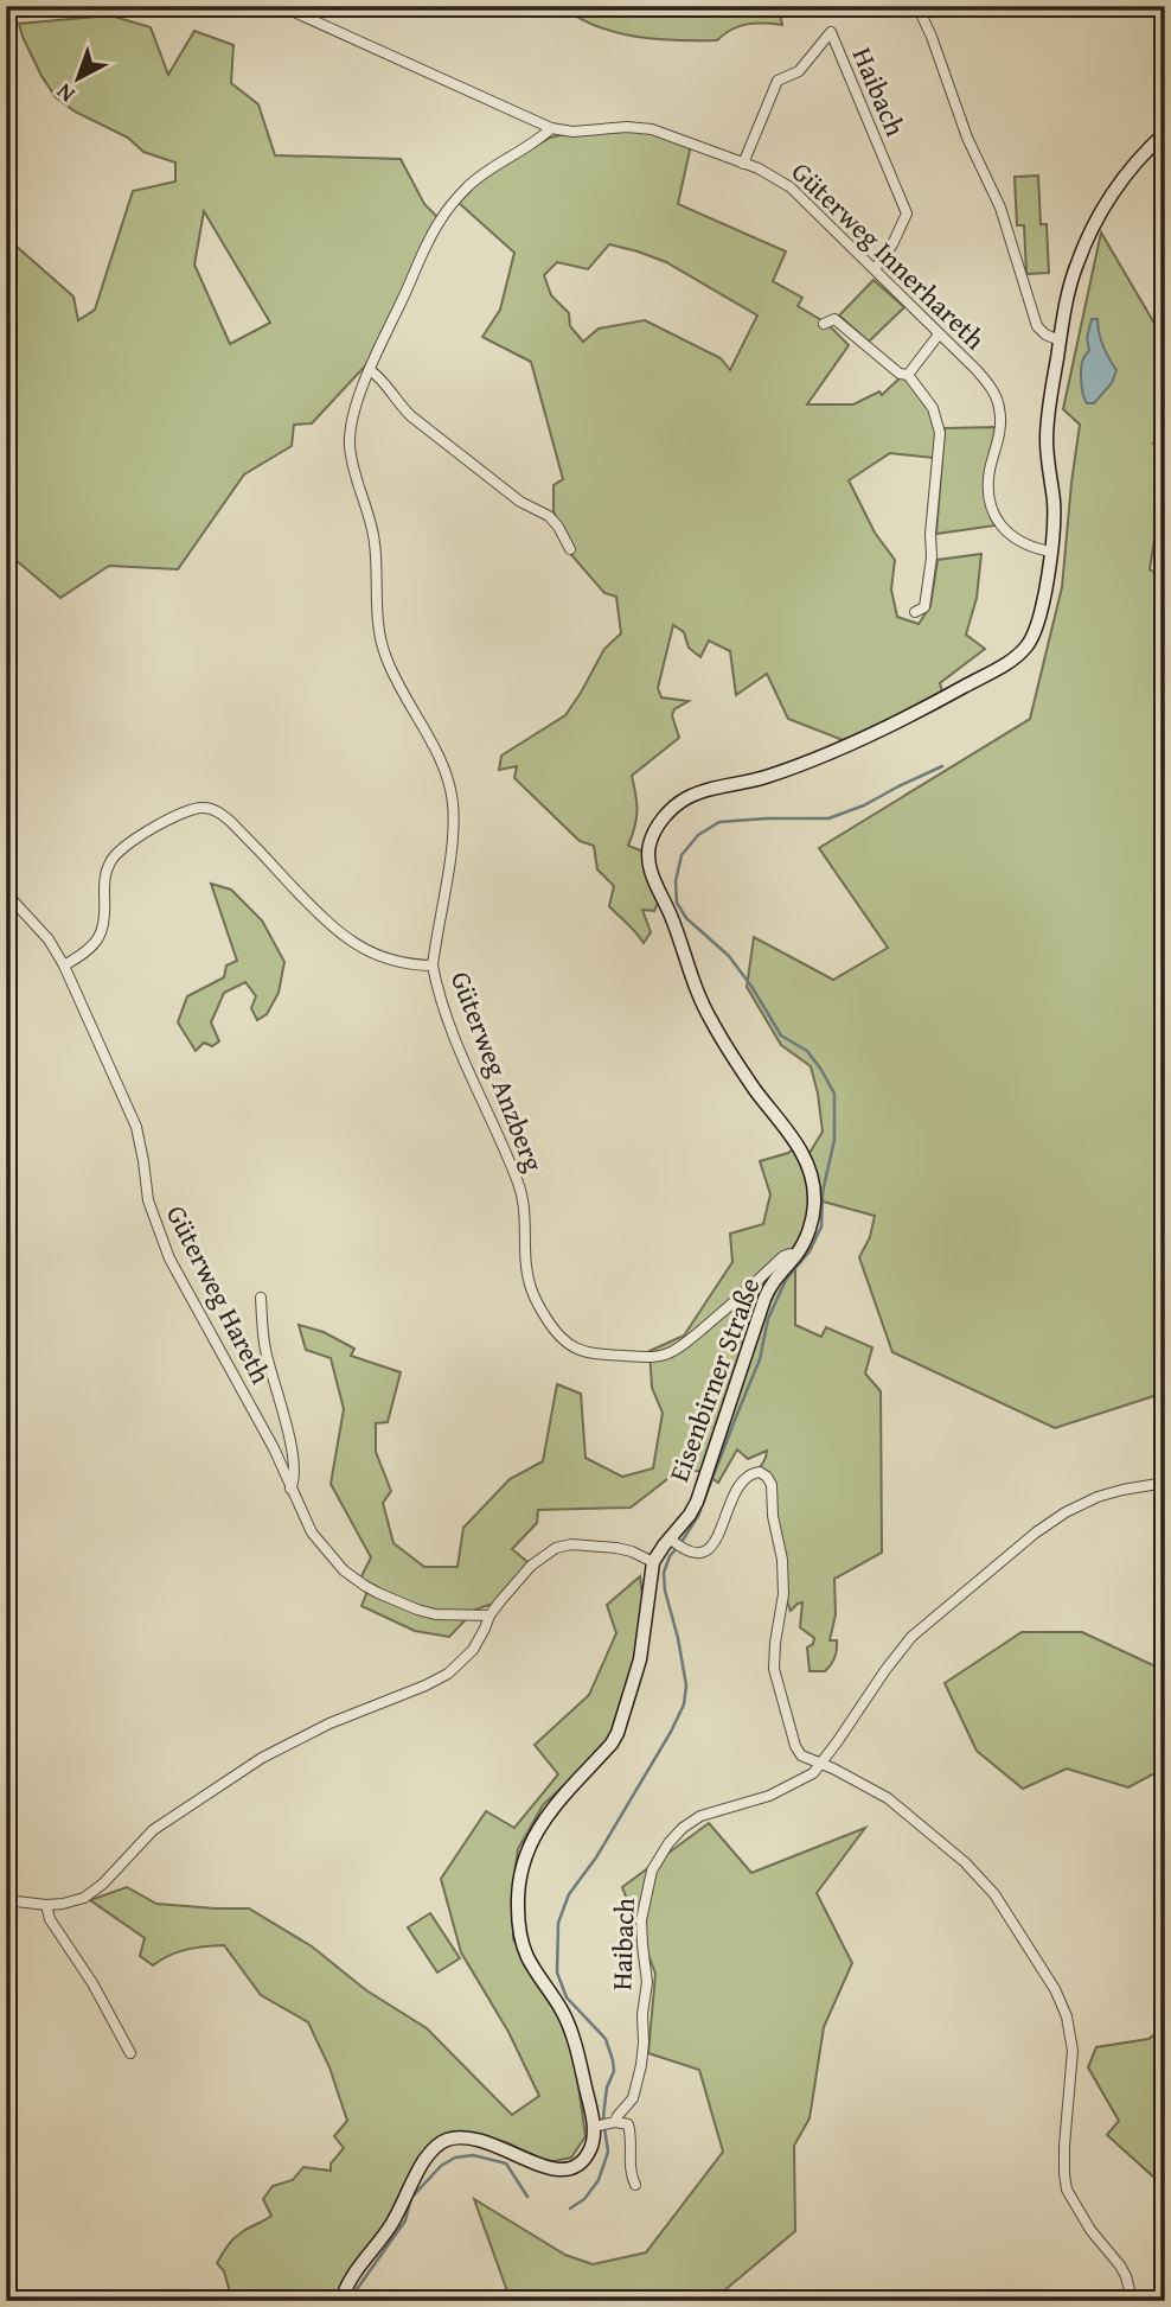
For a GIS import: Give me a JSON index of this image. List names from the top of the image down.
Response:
{
  "streets": {
    "main road": ["Eisenbirner Straße"],
    "street": [
      "Haibach",
      "Güterweg Innerhareth",
      "Güterweg Anzberg",
      "Güterweg Hareth"
    ]
  },
  "crossings": [
    ["Haibach", "Güterweg Innerhareth"],
    ["Haibach", "Eisenbirner Straße"],
    ["Güterweg Innerhareth", "Güterweg Anzberg"],
    ["Güterweg Innerhareth", "Eisenbirner Straße"],
    ["Güterweg Anzberg", "Eisenbirner Straße"]
  ],
  "north": "bottom left"
}
